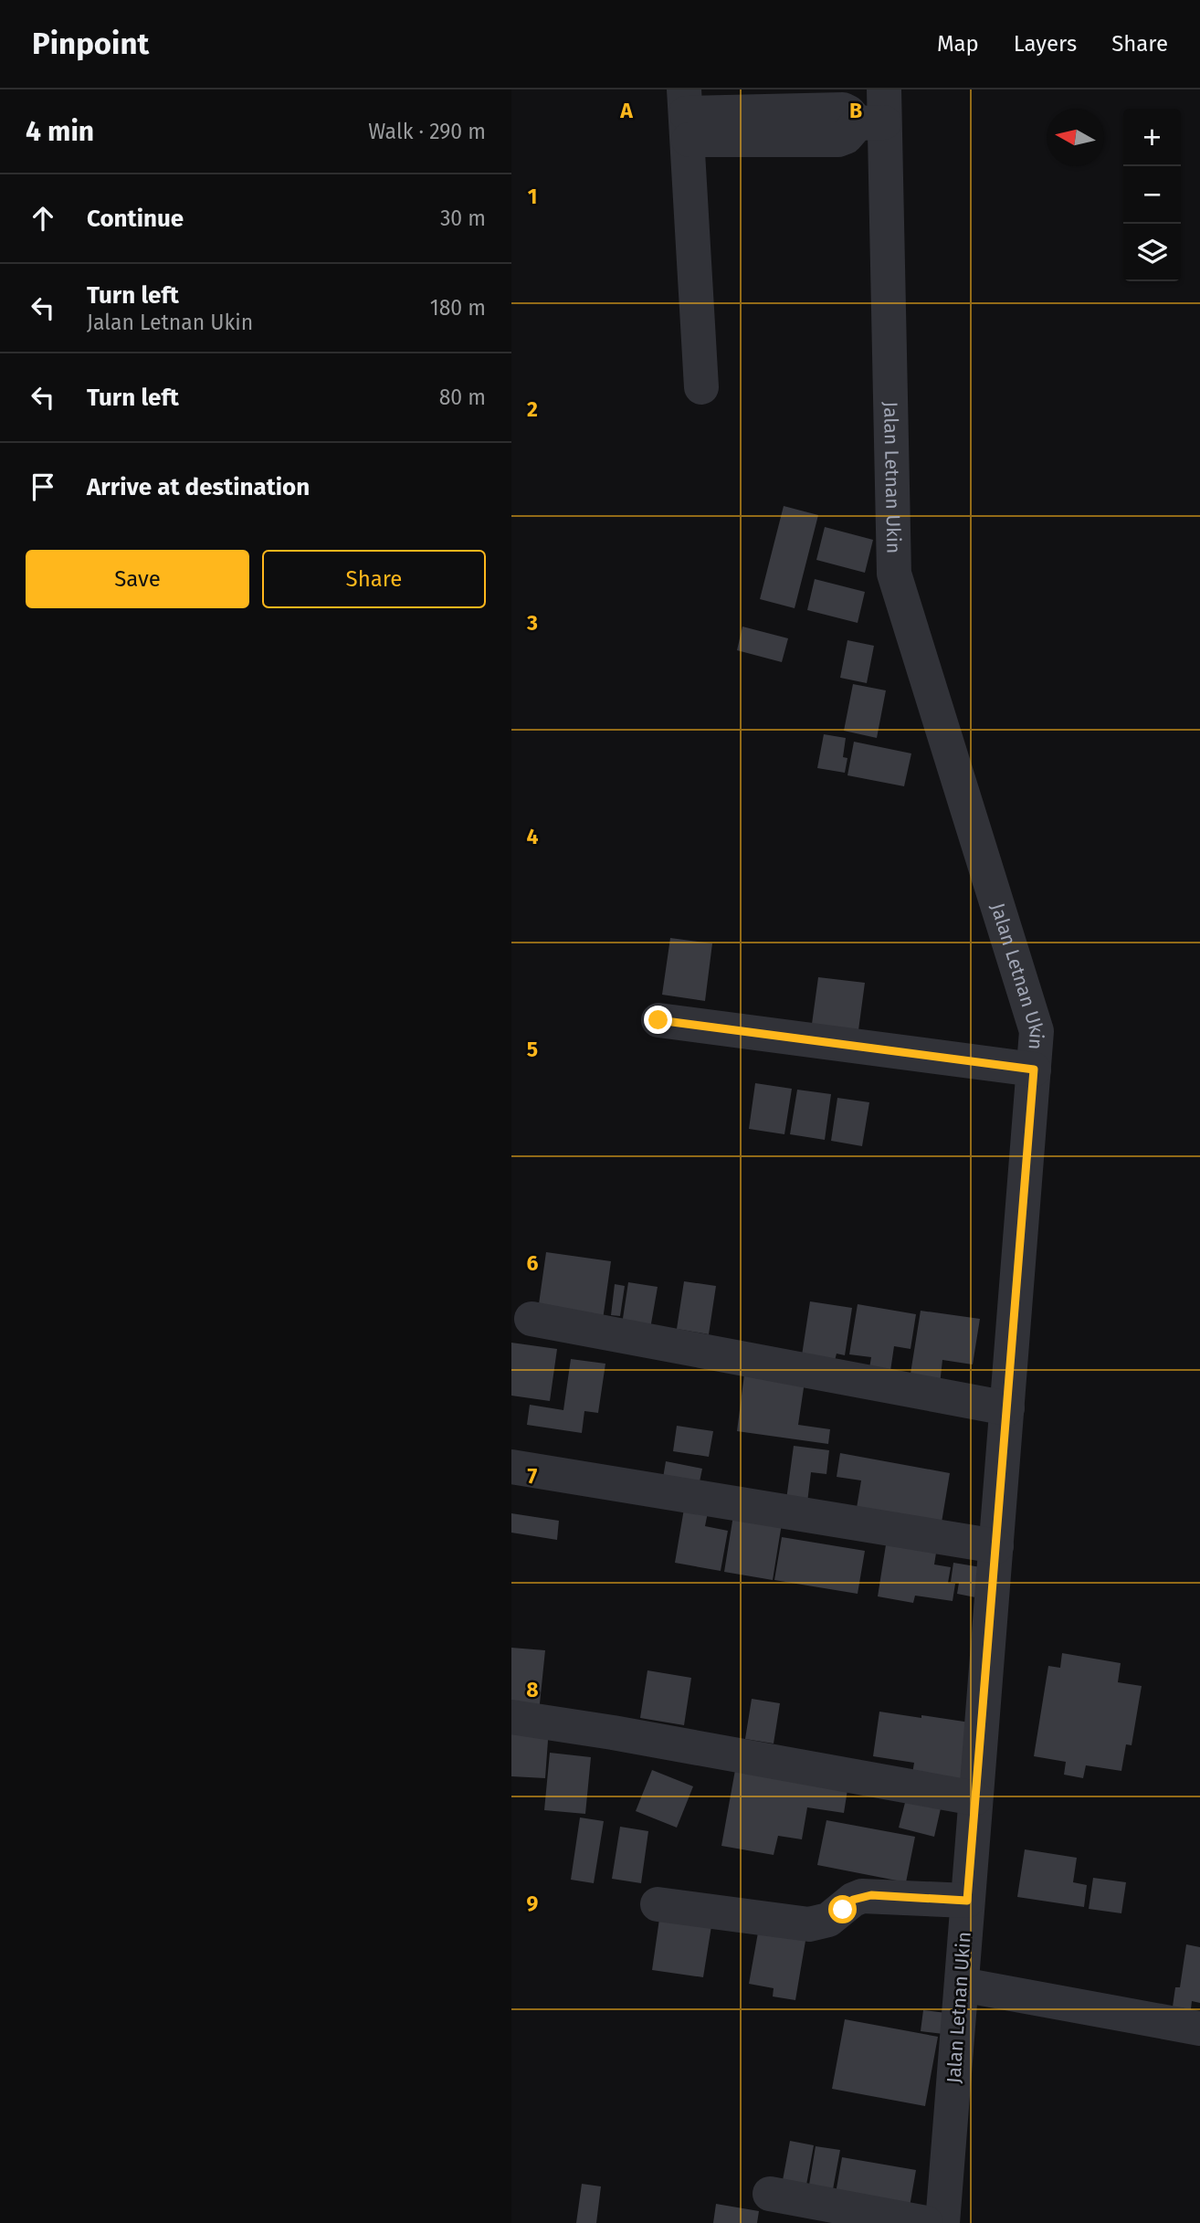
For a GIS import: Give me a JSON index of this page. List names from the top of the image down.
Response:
{
  "streets": {
    "street": ["Jalan Letnan Ukin"]
  },
  "north": "left",
  "page": {
    "header": "Pinpoint",
    "nav": ["Map", "Layers", "Share"],
    "heading": ["4 min", "Walk · 290 m"],
    "map_buttons": ["+", "−"],
    "list": [
      ["Continue", "30 m"],
      ["Turn left", "Jalan Letnan Ukin", "180 m"],
      ["Turn left", "80 m"],
      "Arrive at destination"
    ],
    "buttons": ["Save", "Share"]
  },
  "grid": {
    "columns": ["A", "B"],
    "rows": [
      "1",
      "2",
      "3",
      "4",
      "5",
      "6",
      "7",
      "8",
      "9"
    ]
  }
}
